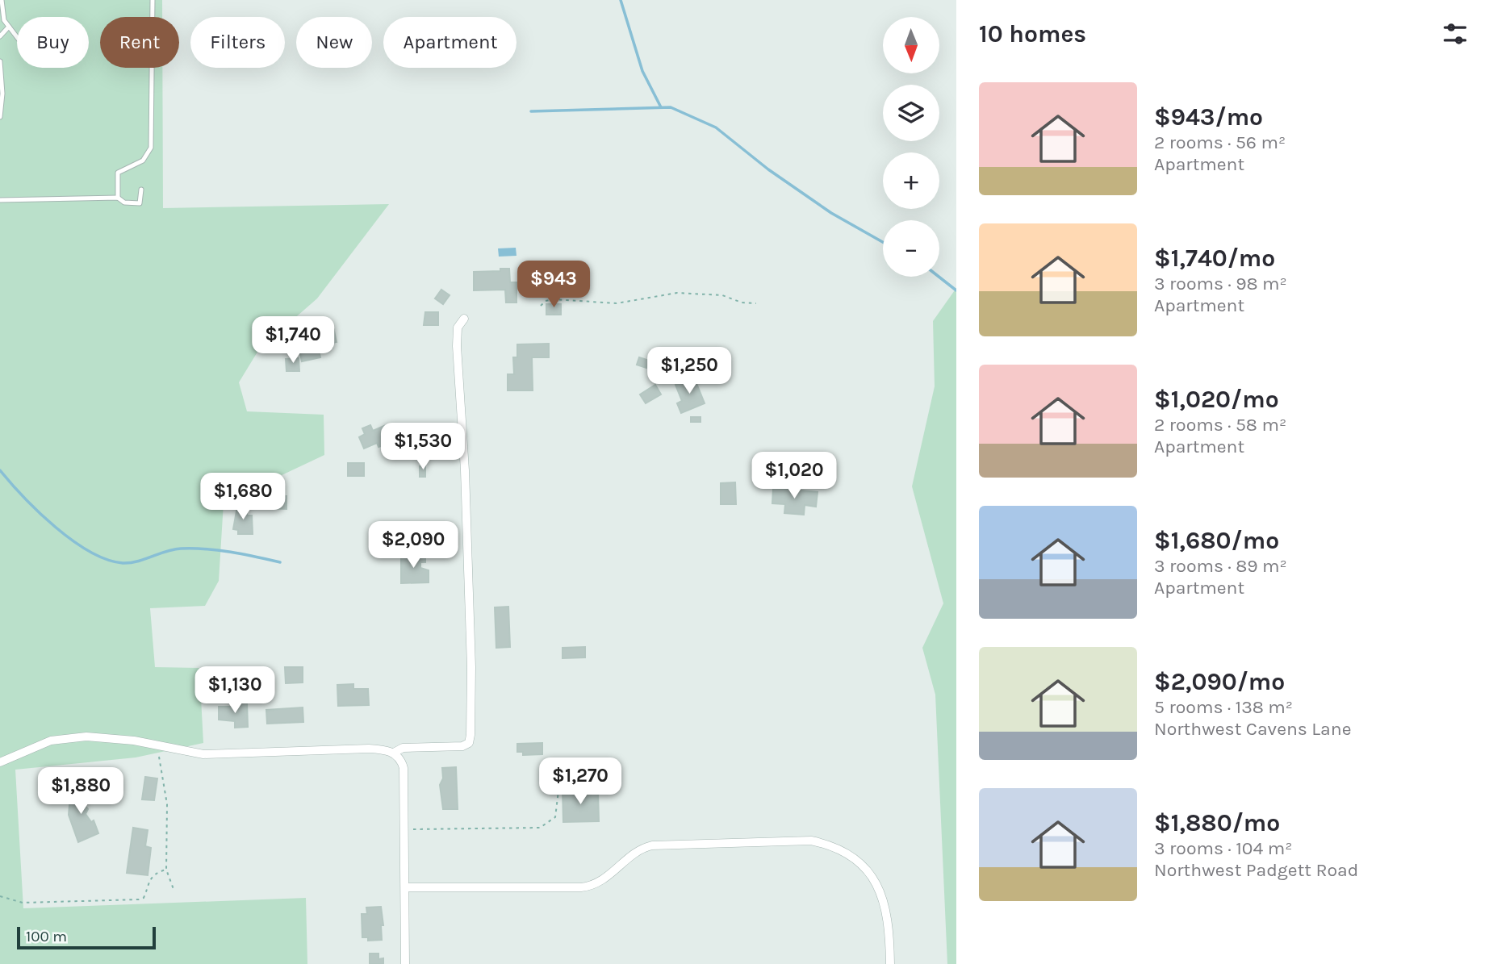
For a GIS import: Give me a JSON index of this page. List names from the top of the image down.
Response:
{
  "scale_bar": "100 m",
  "north": "bottom",
  "page": {
    "heading": "10 homes",
    "map_buttons": ["+", "−"],
    "chip": [
      "Buy",
      "Rent",
      "Filters",
      "New",
      "Apartment"
    ],
    "list": [
      {
        "name": "$943/mo",
        "note": "2 rooms · 56 m² · Apartment"
      },
      {
        "name": "$1,740/mo",
        "note": "3 rooms · 98 m² · Apartment"
      },
      {
        "name": "$1,020/mo",
        "note": "2 rooms · 58 m² · Apartment"
      },
      {
        "name": "$1,680/mo",
        "note": "3 rooms · 89 m² · Apartment"
      },
      {
        "name": "$2,090/mo",
        "note": "5 rooms · 138 m² · Northwest Cavens Lane"
      },
      {
        "name": "$1,880/mo",
        "note": "3 rooms · 104 m² · Northwest Padgett Road"
      }
    ],
    "price": [
      "$943",
      "$1,740",
      "$1,250",
      "$1,530",
      "$1,020",
      "$1,680",
      "$2,090",
      "$1,130",
      "$1,270",
      "$1,880"
    ],
    "scale": "100 m"
  }
}
